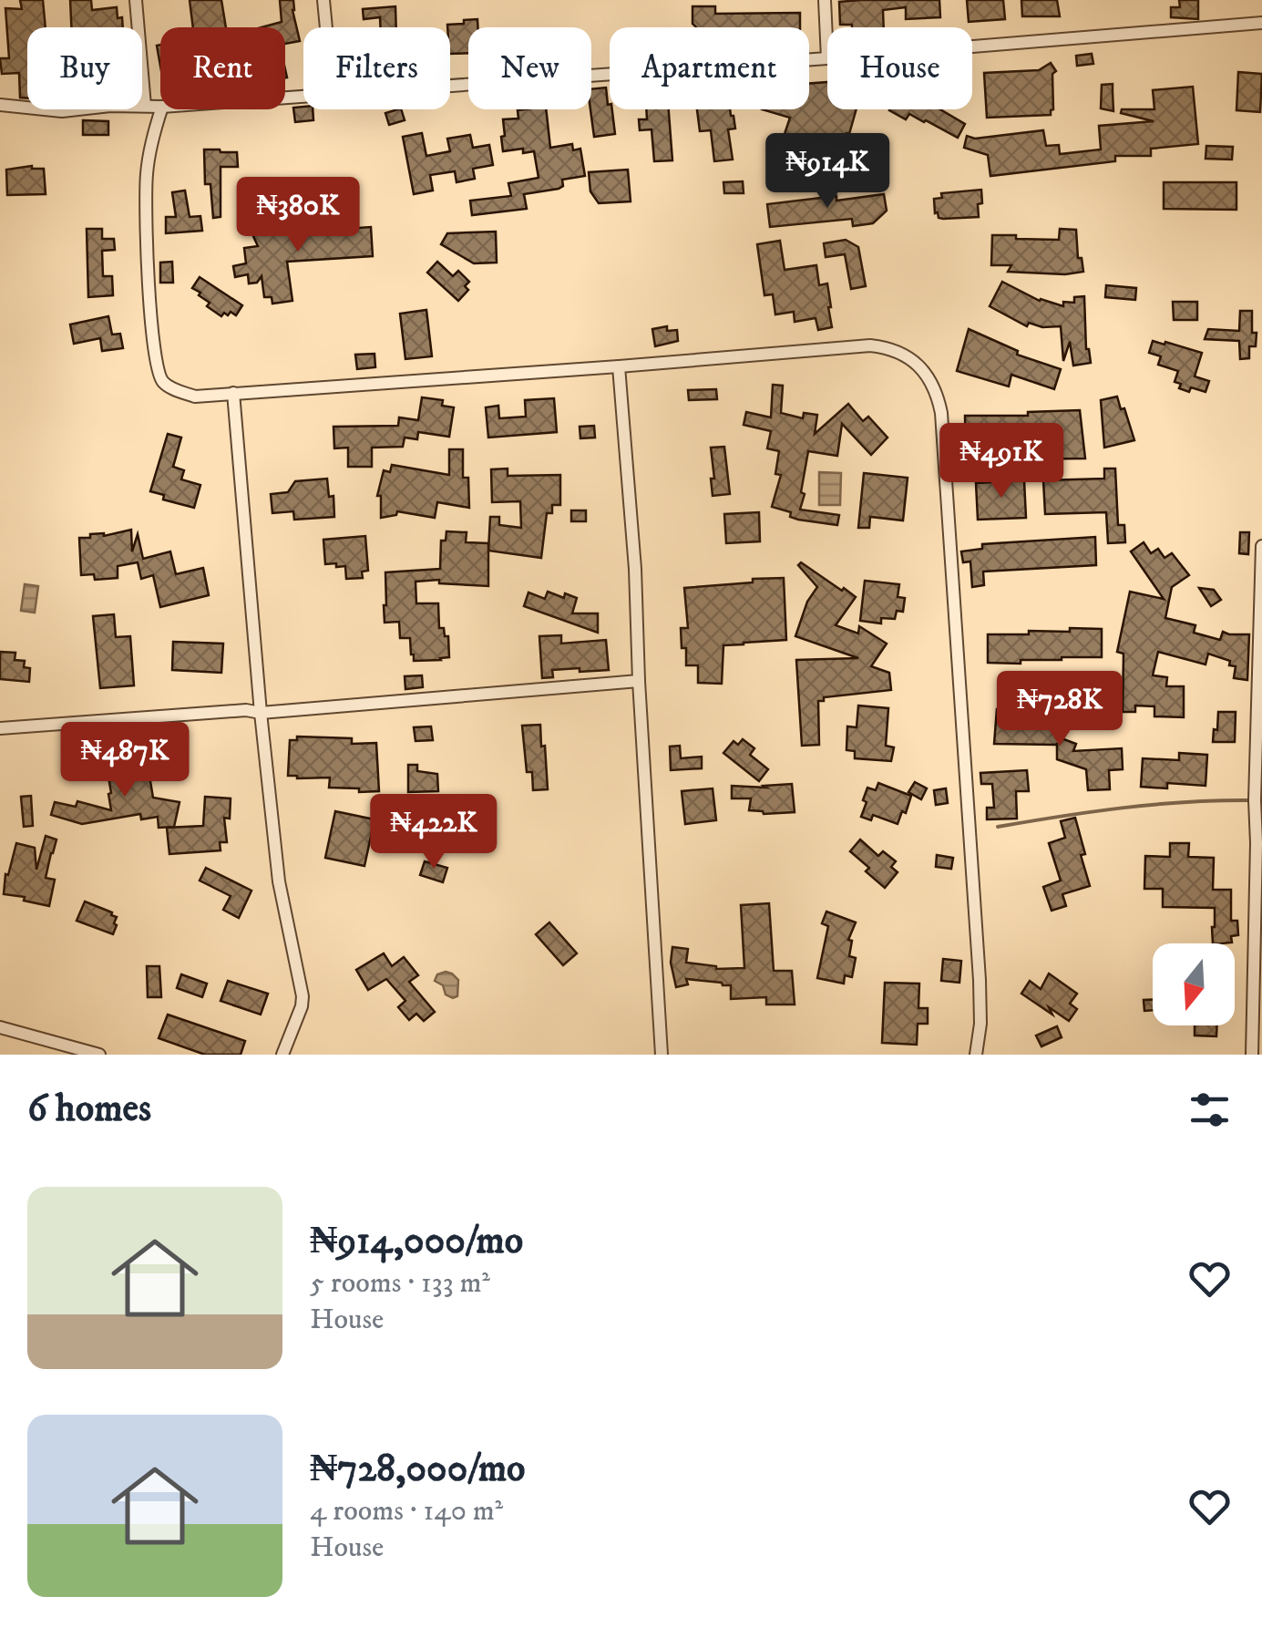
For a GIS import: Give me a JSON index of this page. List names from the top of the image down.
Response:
{
  "north": "bottom",
  "page": {
    "chip": [
      "Buy",
      "Rent",
      "Filters",
      "New",
      "Apartment",
      "House"
    ],
    "price": [
      "₦914K",
      "₦380K",
      "₦491K",
      "₦728K",
      "₦487K",
      "₦422K"
    ],
    "heading": "6 homes",
    "list": [
      {
        "name": "₦914,000/mo",
        "note": "5 rooms · 133 m² · House"
      },
      {
        "name": "₦728,000/mo",
        "note": "4 rooms · 140 m² · House"
      }
    ]
  }
}
